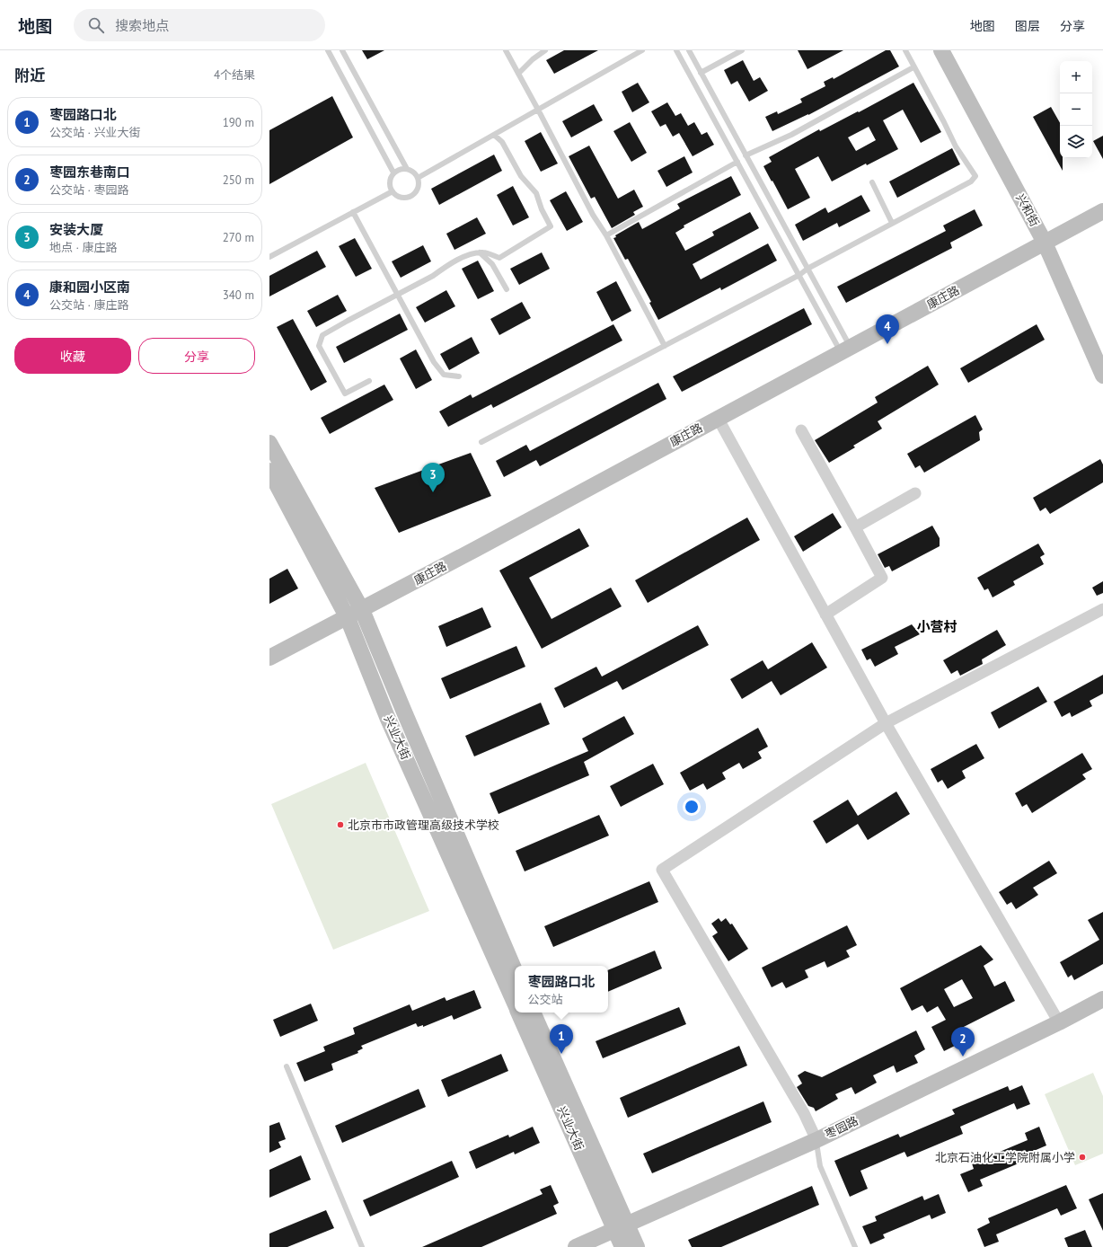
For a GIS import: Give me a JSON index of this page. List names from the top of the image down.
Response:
{
  "streets": {
    "street": [
      "兴和街",
      "康庄路",
      "兴业大街",
      "枣园路"
    ]
  },
  "crossings": [
    ["兴和街", "康庄路"],
    ["康庄路", "兴业大街"],
    ["兴业大街", "枣园路"]
  ],
  "districts": ["小营村"],
  "places": ["北京市市政管理高级技术学校", "北京石油化工学院附属小学"],
  "page": {
    "header": "地图",
    "search": "搜索地点",
    "nav": ["地图", "图层", "分享"],
    "heading": ["附近", "4个结果"],
    "map_buttons": ["+", "−"],
    "list": [
      {
        "mark": "1",
        "name": "枣园路口北",
        "note": "公交站 · 兴业大街",
        "value": "190 m"
      },
      {
        "mark": "2",
        "name": "枣园东巷南口",
        "note": "公交站 · 枣园路",
        "value": "250 m"
      },
      {
        "mark": "3",
        "name": "安装大厦",
        "note": "地点 · 康庄路",
        "value": "270 m"
      },
      {
        "mark": "4",
        "name": "康和园小区南",
        "note": "公交站 · 康庄路",
        "value": "340 m"
      }
    ],
    "pins": [
      "4",
      "3",
      "1",
      "2"
    ],
    "buttons": ["收藏", "分享"],
    "popup": ["枣园路口北", "公交站"]
  }
}
